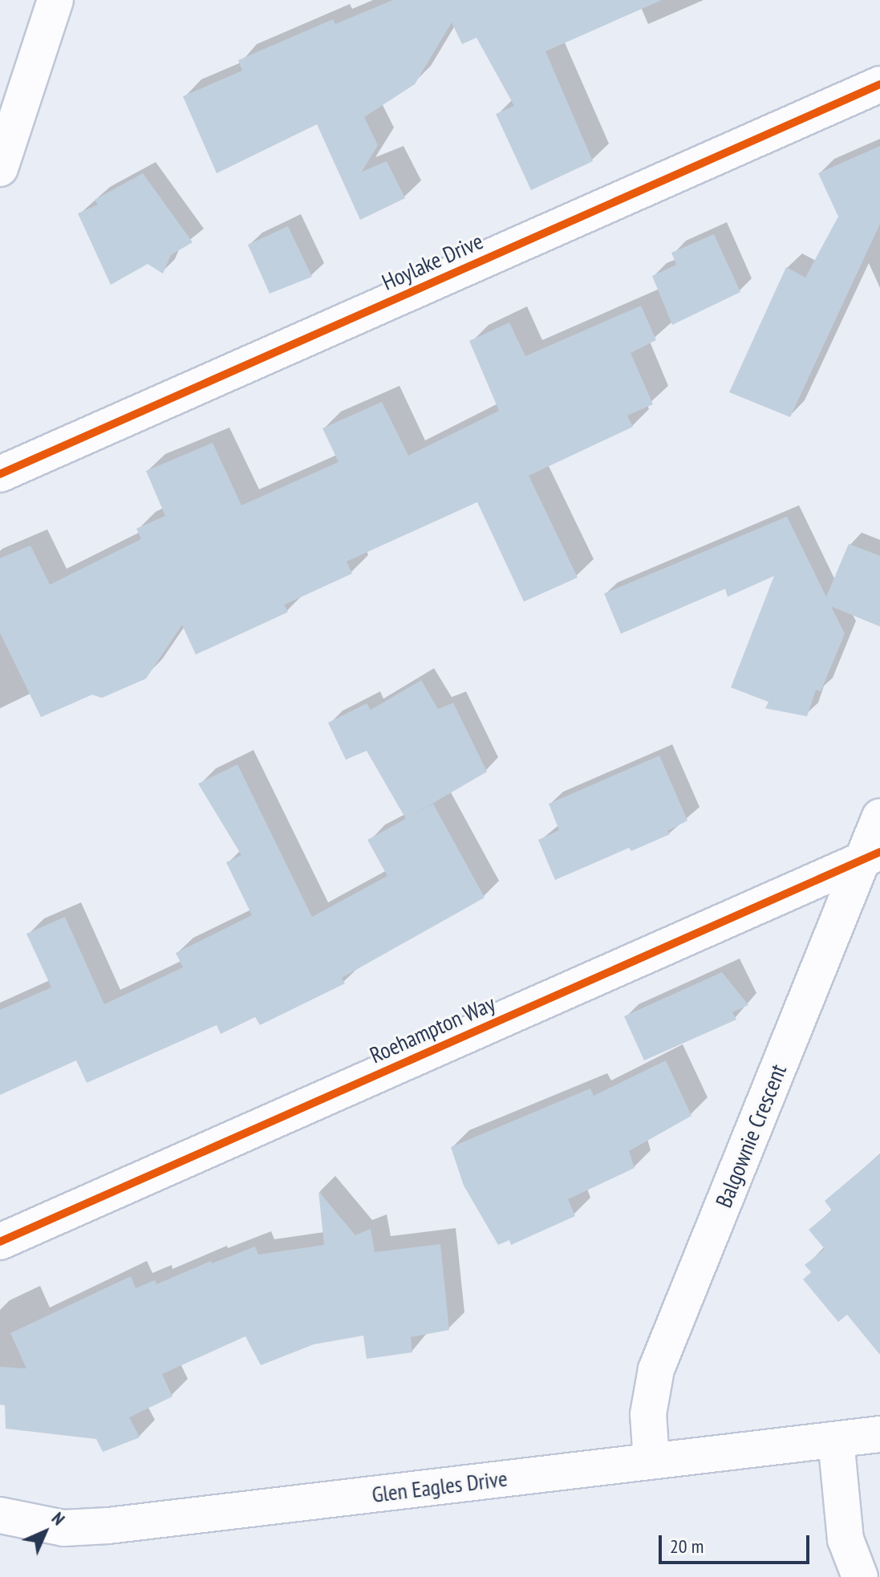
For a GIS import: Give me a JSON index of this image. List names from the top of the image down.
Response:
{
  "streets": {
    "street": [
      "Hoylake Drive",
      "Roehampton Way",
      "Balgownie Crescent",
      "Glen Eagles Drive"
    ]
  },
  "crossings": [
    ["Roehampton Way", "Balgownie Crescent"],
    ["Balgownie Crescent", "Glen Eagles Drive"]
  ],
  "scale_bar": "20 m",
  "north": "top right"
}
